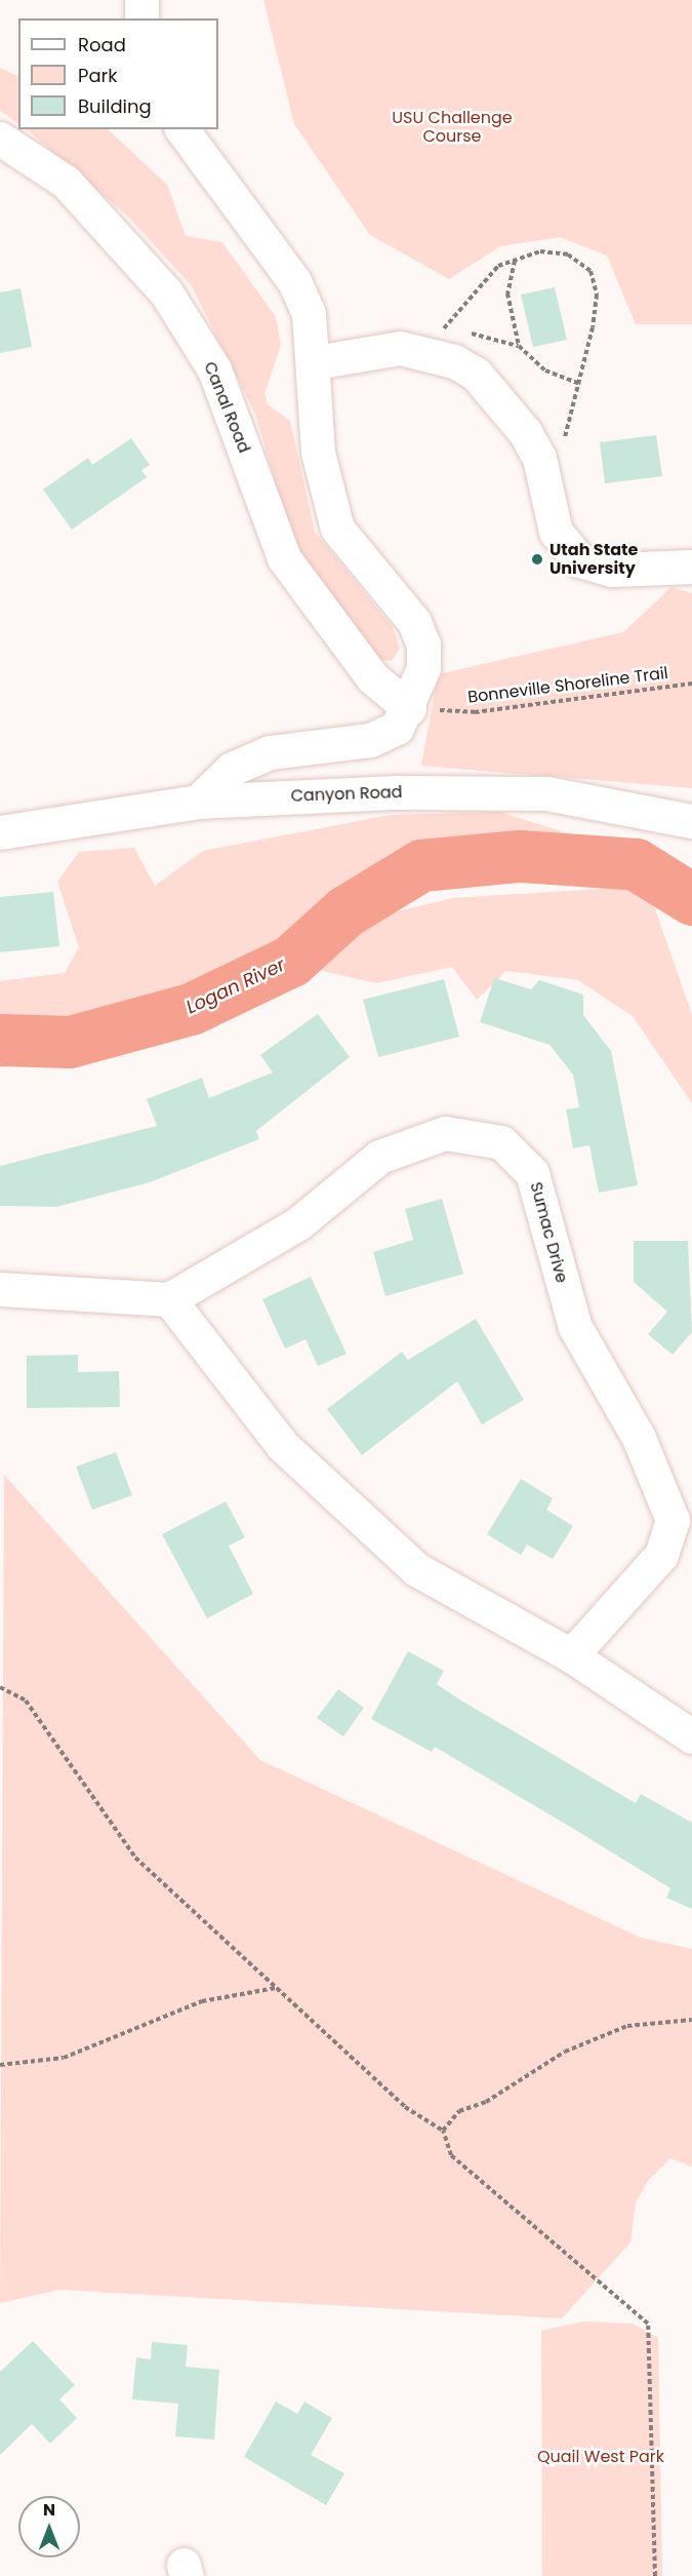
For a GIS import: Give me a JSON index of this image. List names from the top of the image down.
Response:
{
  "streets": {
    "street": ["Canal Road", "Canyon Road", "Sumac Drive"],
    "path": ["Bonneville Shoreline Trail"]
  },
  "crossings": [
    ["Canal Road", "Bonneville Shoreline Trail"]
  ],
  "water": ["Logan River"],
  "parks": ["USU Challenge Course", "Quail West Park"],
  "places": ["Utah State University"],
  "legend": ["Road", "Park", "Building"],
  "north": "top"
}
